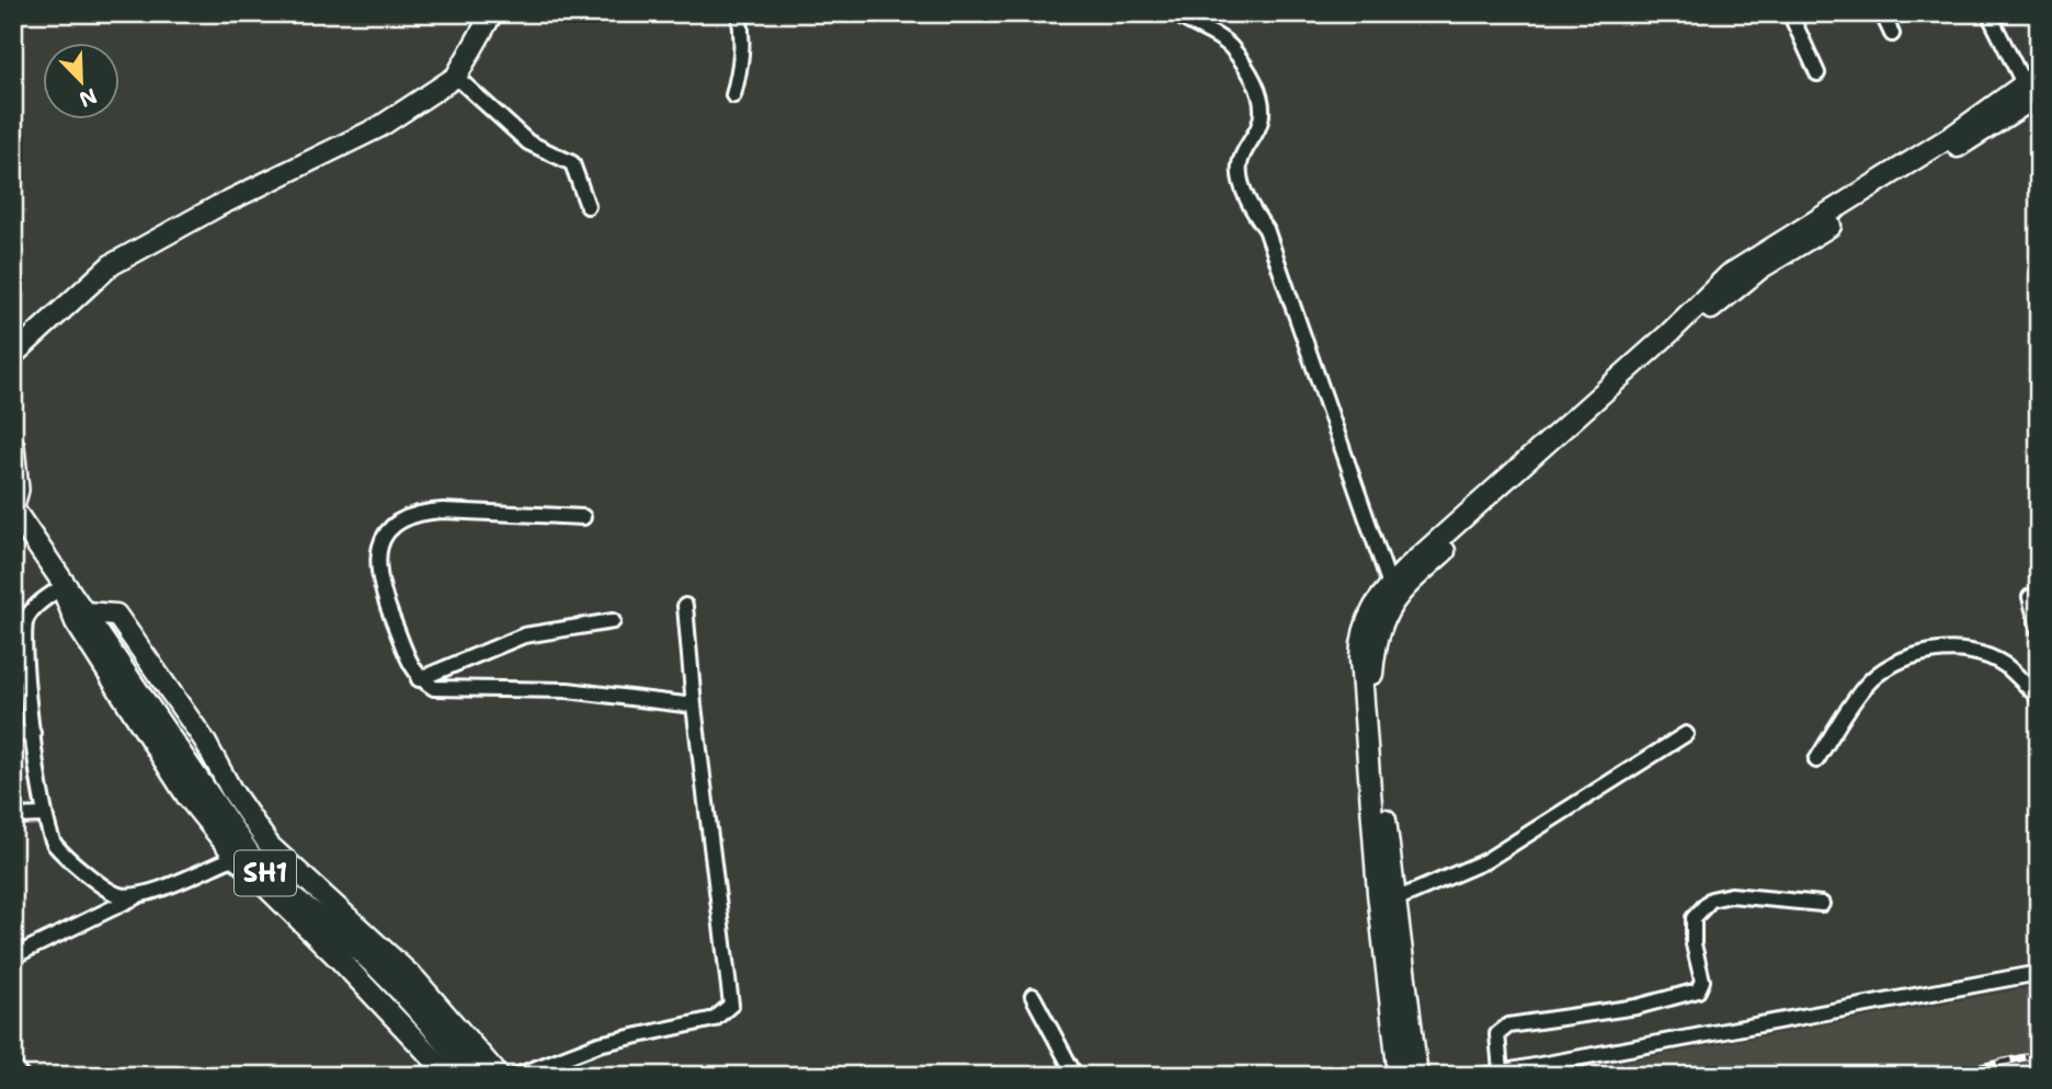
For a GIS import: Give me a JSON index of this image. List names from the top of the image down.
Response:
{
  "streets": {
    "main road": ["SH1"]
  },
  "north": "bottom right"
}
